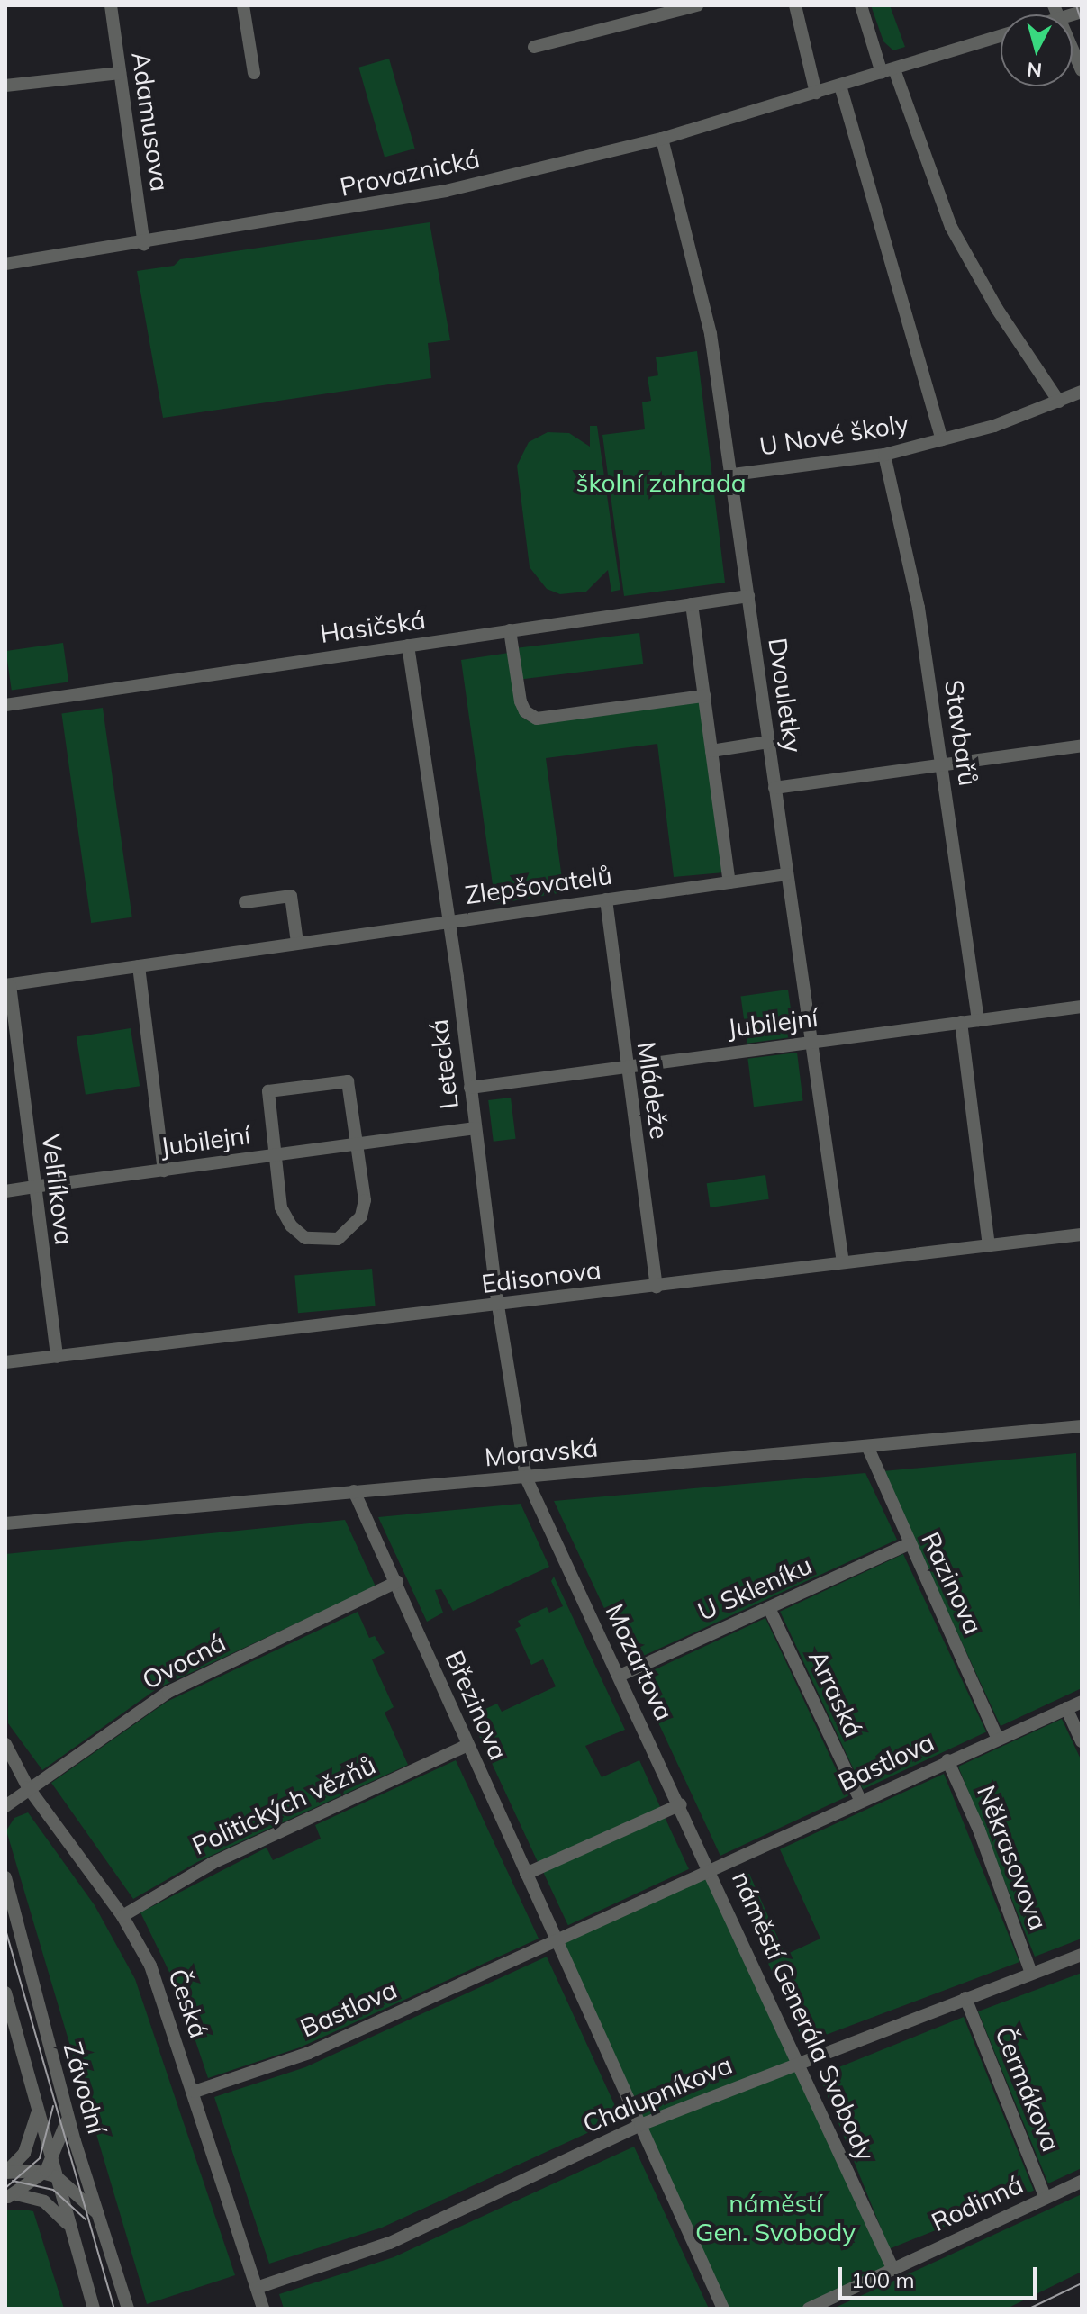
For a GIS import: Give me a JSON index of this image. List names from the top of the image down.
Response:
{
  "streets": {
    "street": [
      "Adamusova",
      "Provaznická",
      "U Nové školy",
      "Hasičská",
      "Dvouletky",
      "Stavbařů",
      "Zlepšovatelů",
      "Jubilejní",
      "Letecká",
      "Mládeže",
      "Velflíkova",
      "Edisonova",
      "Moravská",
      "Razinova",
      "U Skleníku",
      "Ovocná",
      "Mozartova",
      "Arraská",
      "Březinova",
      "Bastlova",
      "Politických vězňů",
      "Někrasovova",
      "Česká",
      "náměstí Generála Svobody",
      "Závodní",
      "Čermákova",
      "Chalupníkova",
      "Rodinná"
    ]
  },
  "crossings": [
    ["Adamusova", "Provaznická"],
    ["Provaznická", "U Nové školy"],
    ["Provaznická", "Dvouletky"],
    ["U Nové školy", "Dvouletky"],
    ["U Nové školy", "Stavbařů"],
    ["Hasičská", "Dvouletky"],
    ["Hasičská", "Letecká"],
    ["Dvouletky", "Zlepšovatelů"],
    ["Dvouletky", "Jubilejní"],
    ["Dvouletky", "Edisonova"],
    ["Stavbařů", "Jubilejní"],
    ["Zlepšovatelů", "Letecká"],
    ["Zlepšovatelů", "Mládeže"],
    ["Zlepšovatelů", "Velflíkova"],
    ["Jubilejní", "Letecká"],
    ["Jubilejní", "Mládeže"],
    ["Letecká", "Edisonova"],
    ["Letecká", "Moravská"],
    ["Letecká", "Mozartova"],
    ["Mládeže", "Edisonova"],
    ["Velflíkova", "Edisonova"],
    ["Moravská", "Razinova"],
    ["Moravská", "Mozartova"],
    ["Moravská", "Březinova"],
    ["Razinova", "U Skleníku"],
    ["Razinova", "Bastlova"],
    ["U Skleníku", "Mozartova"],
    ["U Skleníku", "Arraská"],
    ["Ovocná", "Březinova"],
    ["Ovocná", "Česká"],
    ["Mozartova", "Bastlova"],
    ["Mozartova", "náměstí Generála Svobody"],
    ["Arraská", "Bastlova"],
    ["Březinova", "Bastlova"],
    ["Březinova", "Politických vězňů"],
    ["Březinova", "náměstí Generála Svobody"],
    ["Bastlova", "Někrasovova"],
    ["Bastlova", "Česká"],
    ["Bastlova", "náměstí Generála Svobody"],
    ["Politických vězňů", "Česká"],
    ["Někrasovova", "Chalupníkova"],
    ["Česká", "Chalupníkova"],
    ["náměstí Generála Svobody", "Chalupníkova"],
    ["náměstí Generála Svobody", "Rodinná"],
    ["Čermákova", "Chalupníkova"],
    ["Čermákova", "Rodinná"]
  ],
  "parks": ["školní zahrada", "náměstí Gen. Svobody"],
  "scale_bar": "100 m",
  "north": "bottom"
}
